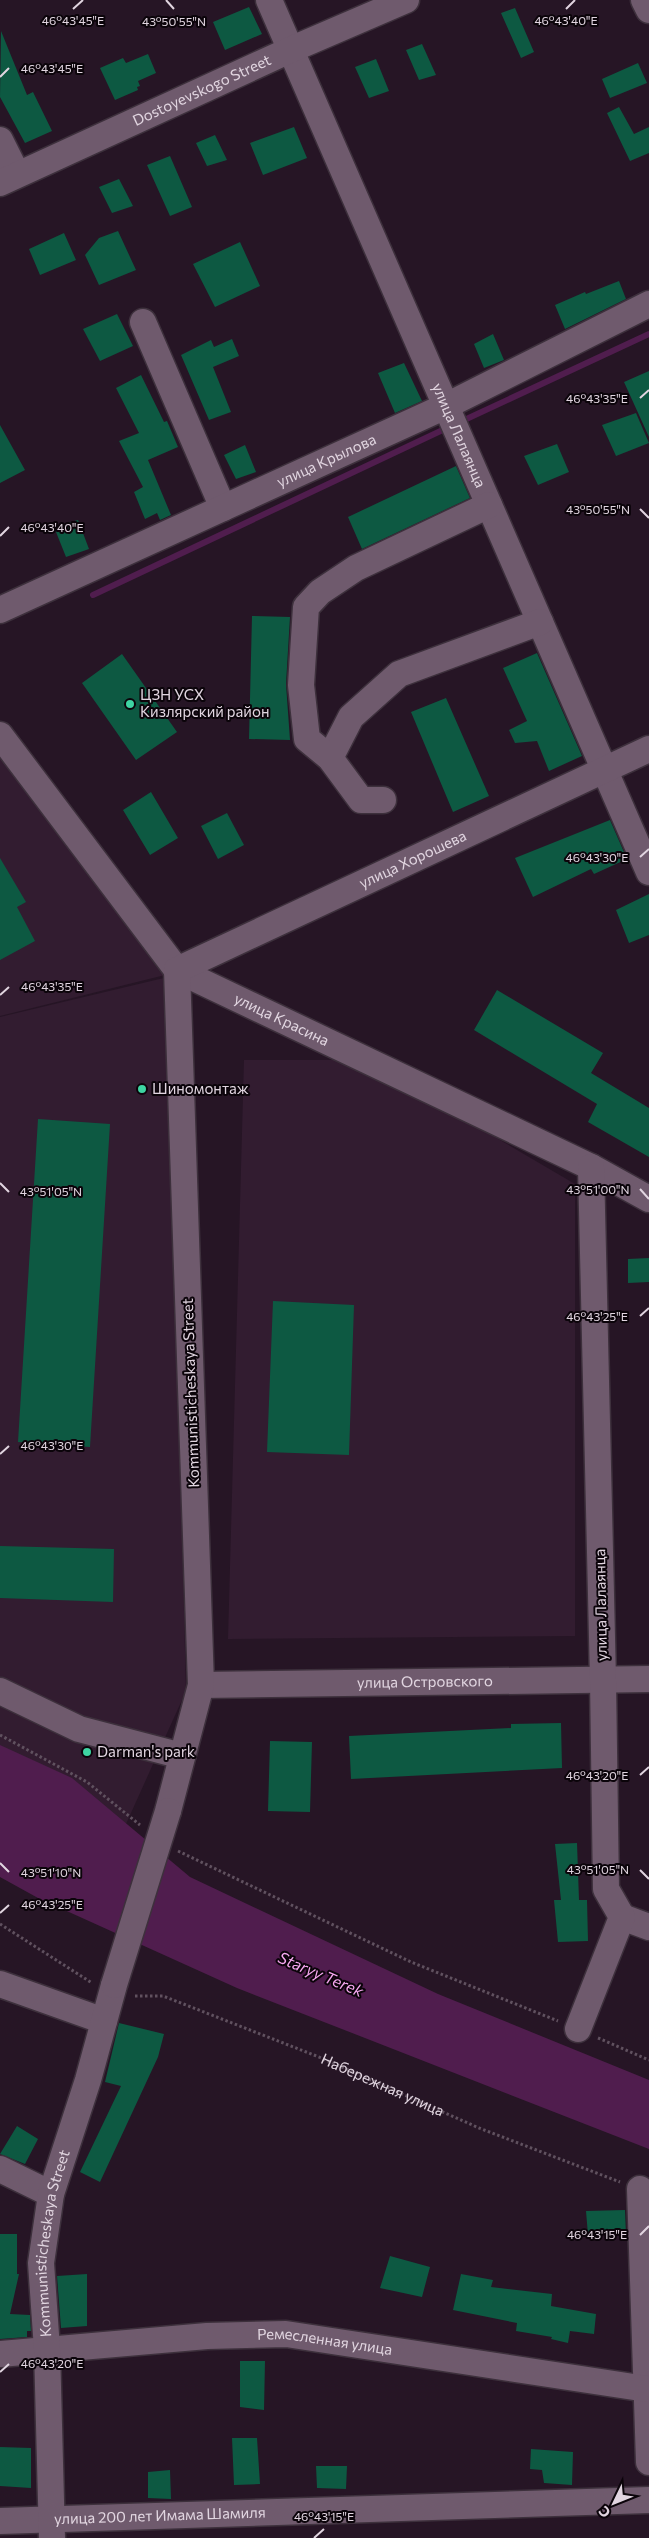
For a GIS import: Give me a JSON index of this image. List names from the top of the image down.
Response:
{
  "streets": {
    "street": [
      "Dostoyevskogo Street",
      "улица Лалаянца",
      "улица Крылова",
      "улица Хорошева",
      "улица Красина",
      "Kommunisticheskaya Street",
      "улица Островского",
      "Ремесленная улица",
      "улица 200 лет Имама Шамиля"
    ],
    "path": ["Набережная улица"]
  },
  "crossings": [
    ["Dostoyevskogo Street", "улица Лалаянца"],
    ["улица Лалаянца", "улица Крылова"],
    ["улица Лалаянца", "улица Хорошева"],
    ["улица Лалаянца", "улица Красина"],
    ["улица Лалаянца", "улица Островского"],
    ["улица Хорошева", "улица Красина"],
    ["улица Хорошева", "Kommunisticheskaya Street"],
    ["улица Красина", "Kommunisticheskaya Street"],
    ["Kommunisticheskaya Street", "улица Островского"],
    ["Kommunisticheskaya Street", "Набережная улица"],
    ["Kommunisticheskaya Street", "Ремесленная улица"],
    ["Kommunisticheskaya Street", "улица 200 лет Имама Шамиля"]
  ],
  "water": ["Staryy Terek"],
  "places": ["ЦЗН УСХ Кизлярский район", "Шиномонтаж", "Darman's park"],
  "north": "bottom left",
  "coordinates": [
    "46°43'45\"E",
    "46°43'40\"E",
    "43°50'55\"N",
    "46°43'35\"E",
    "46°43'30\"E",
    "43°51'00\"N",
    "43°51'05\"N",
    "46°43'25\"E",
    "46°43'20\"E",
    "43°51'10\"N",
    "46°43'15\"E"
  ]
}
